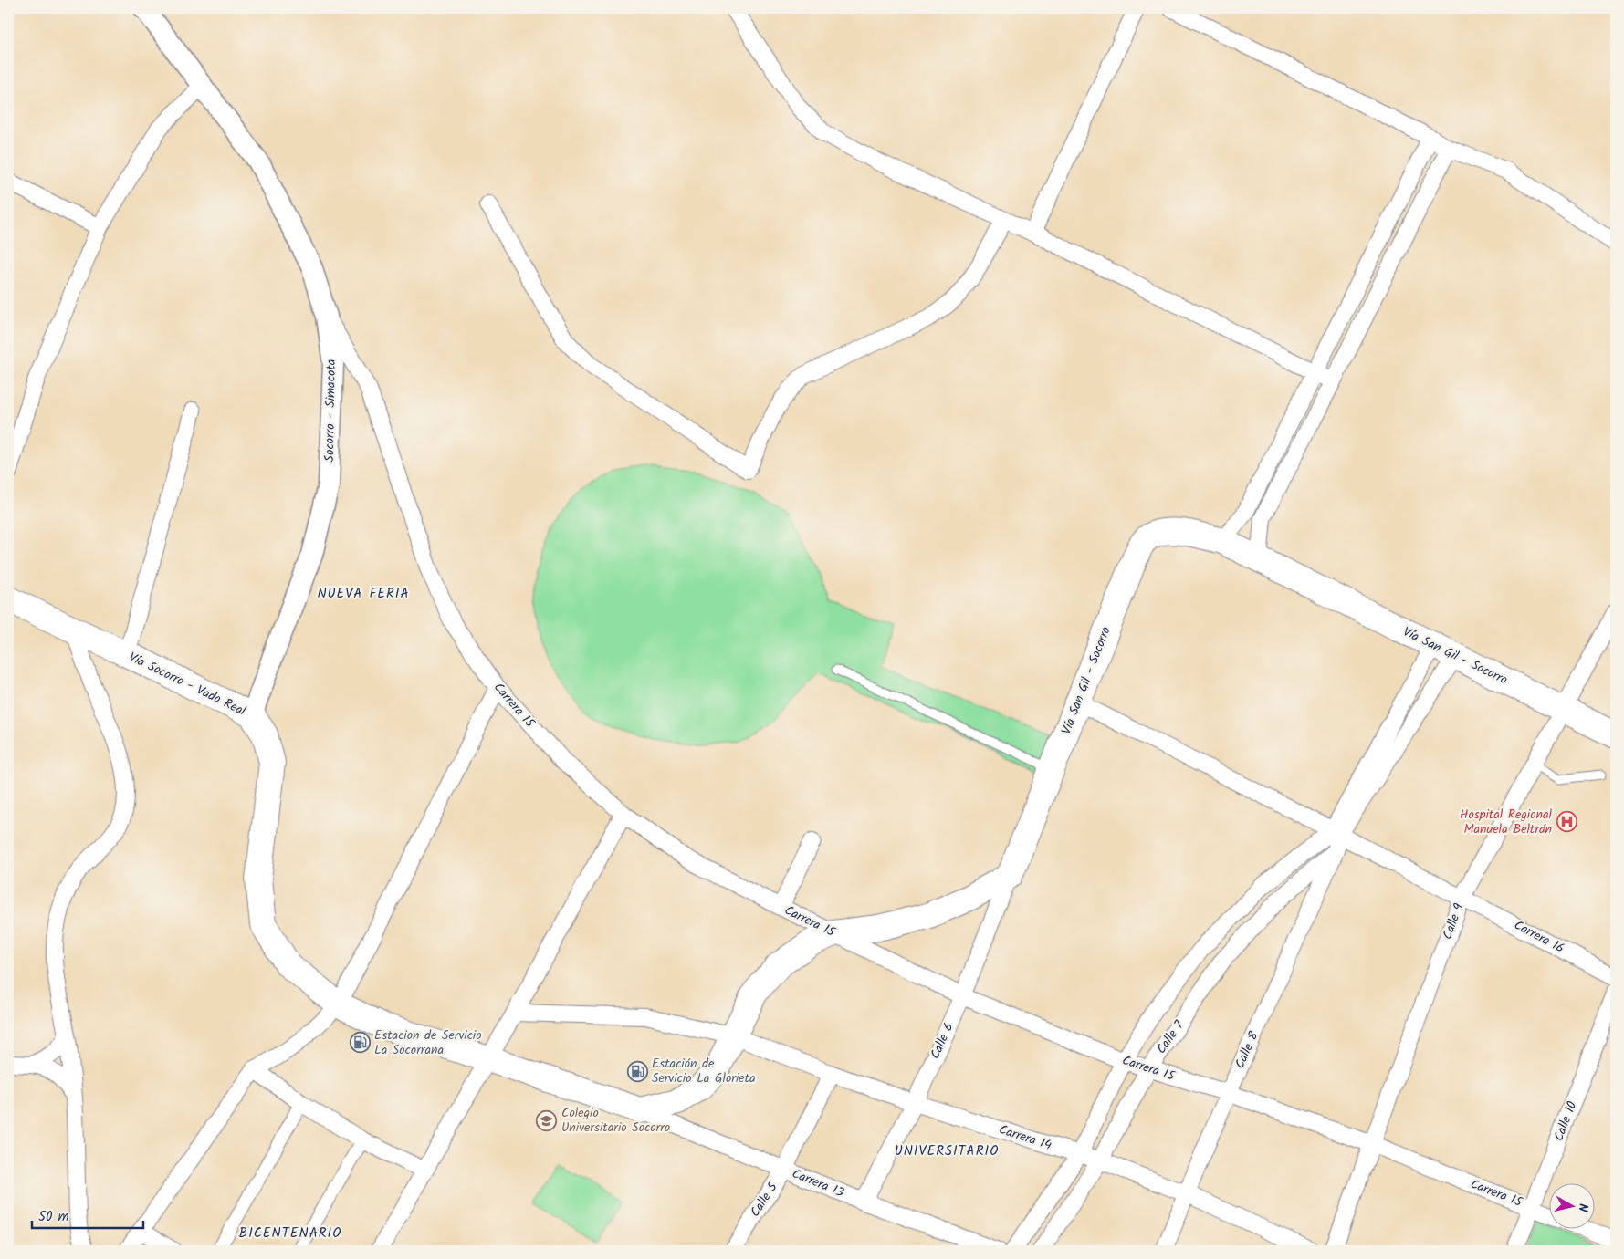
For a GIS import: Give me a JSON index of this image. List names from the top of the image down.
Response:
{
  "streets": {
    "highway": ["Vía San Gil - Socorro", "Vía Socorro - Vado Real"],
    "street": [
      "Socorro - Simacota",
      "Carrera 15",
      "Calle 9",
      "Carrera 16",
      "Calle 7",
      "Calle 6",
      "Calle 8",
      "Calle 10",
      "Carrera 14",
      "Carrera 13",
      "Calle 5"
    ]
  },
  "crossings": [
    ["Socorro - Simacota", "Vía Socorro - Vado Real"],
    ["Socorro - Simacota", "Carrera 15"],
    ["Vía San Gil - Socorro", "Calle 9"],
    ["Vía San Gil - Socorro", "Carrera 16"],
    ["Vía San Gil - Socorro", "Calle 6"],
    ["Vía Socorro - Vado Real", "Carrera 13"],
    ["Carrera 15", "Calle 9"],
    ["Carrera 15", "Calle 7"],
    ["Carrera 15", "Calle 6"],
    ["Carrera 15", "Calle 8"],
    ["Carrera 15", "Calle 10"],
    ["Calle 9", "Carrera 16"],
    ["Carrera 16", "Calle 8"],
    ["Calle 7", "Calle 8"],
    ["Calle 7", "Carrera 14"],
    ["Calle 6", "Carrera 14"],
    ["Calle 6", "Carrera 13"],
    ["Calle 8", "Carrera 14"],
    ["Carrera 14", "Calle 5"],
    ["Carrera 13", "Calle 5"]
  ],
  "districts": ["NUEVA FERIA", "UNIVERSITARIO", "BICENTENARIO"],
  "places": {
    "hospital": ["Hospital Regional Manuela Beltrán"],
    "fuel station": ["Estacion de Servicio La Socorrana", "Estación de Servicio La Glorieta"],
    "school or university": ["Colegio Universitario Socorro"]
  },
  "scale_bar": "50 m",
  "north": "right"
}
